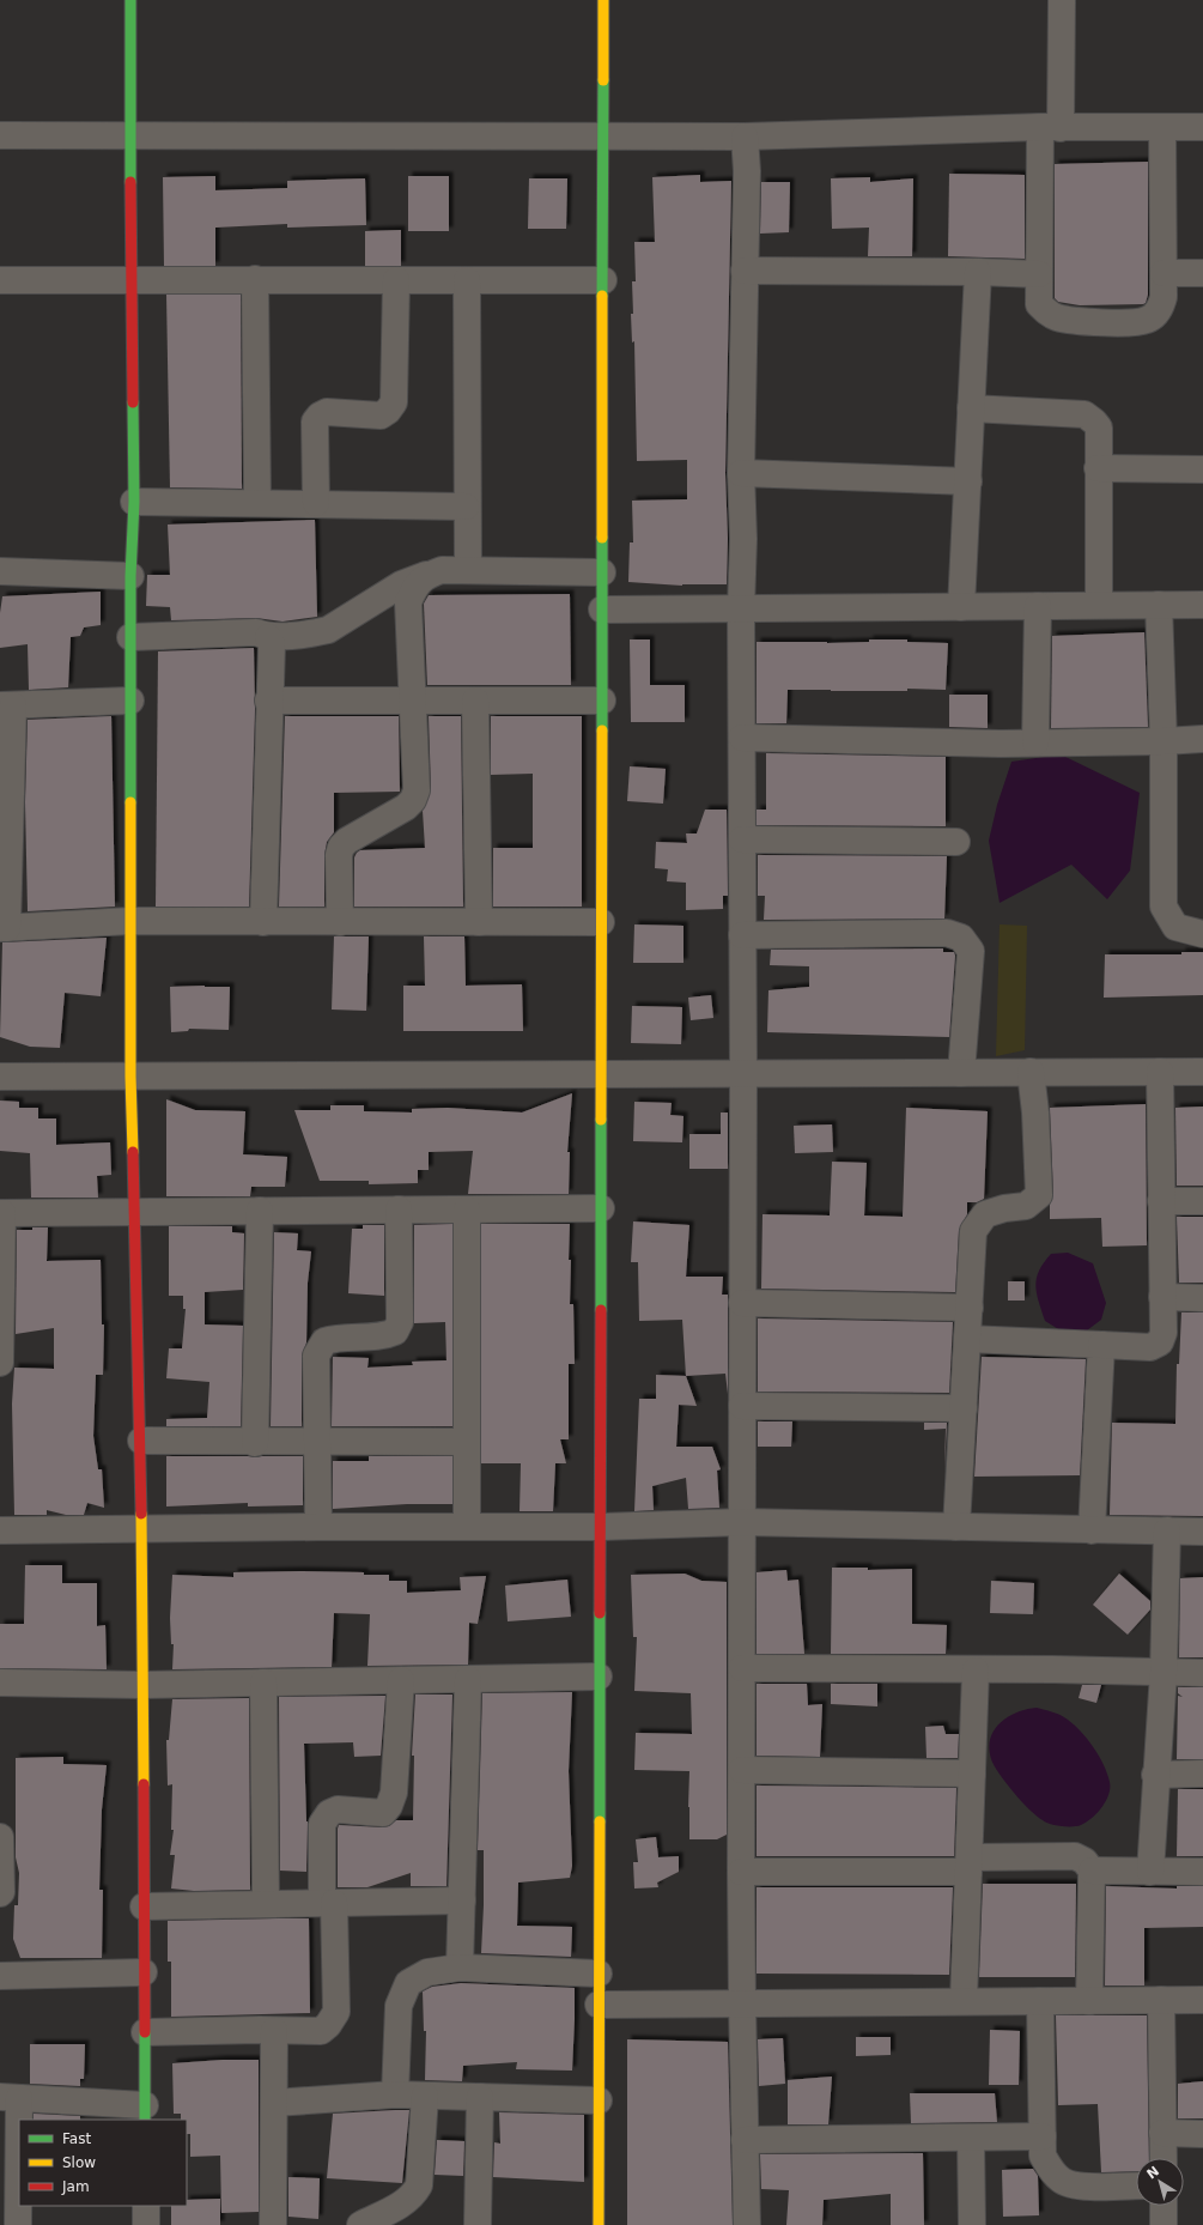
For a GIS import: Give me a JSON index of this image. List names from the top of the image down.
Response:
{
  "legend": ["Fast", "Slow", "Jam"],
  "north": "top left"
}
